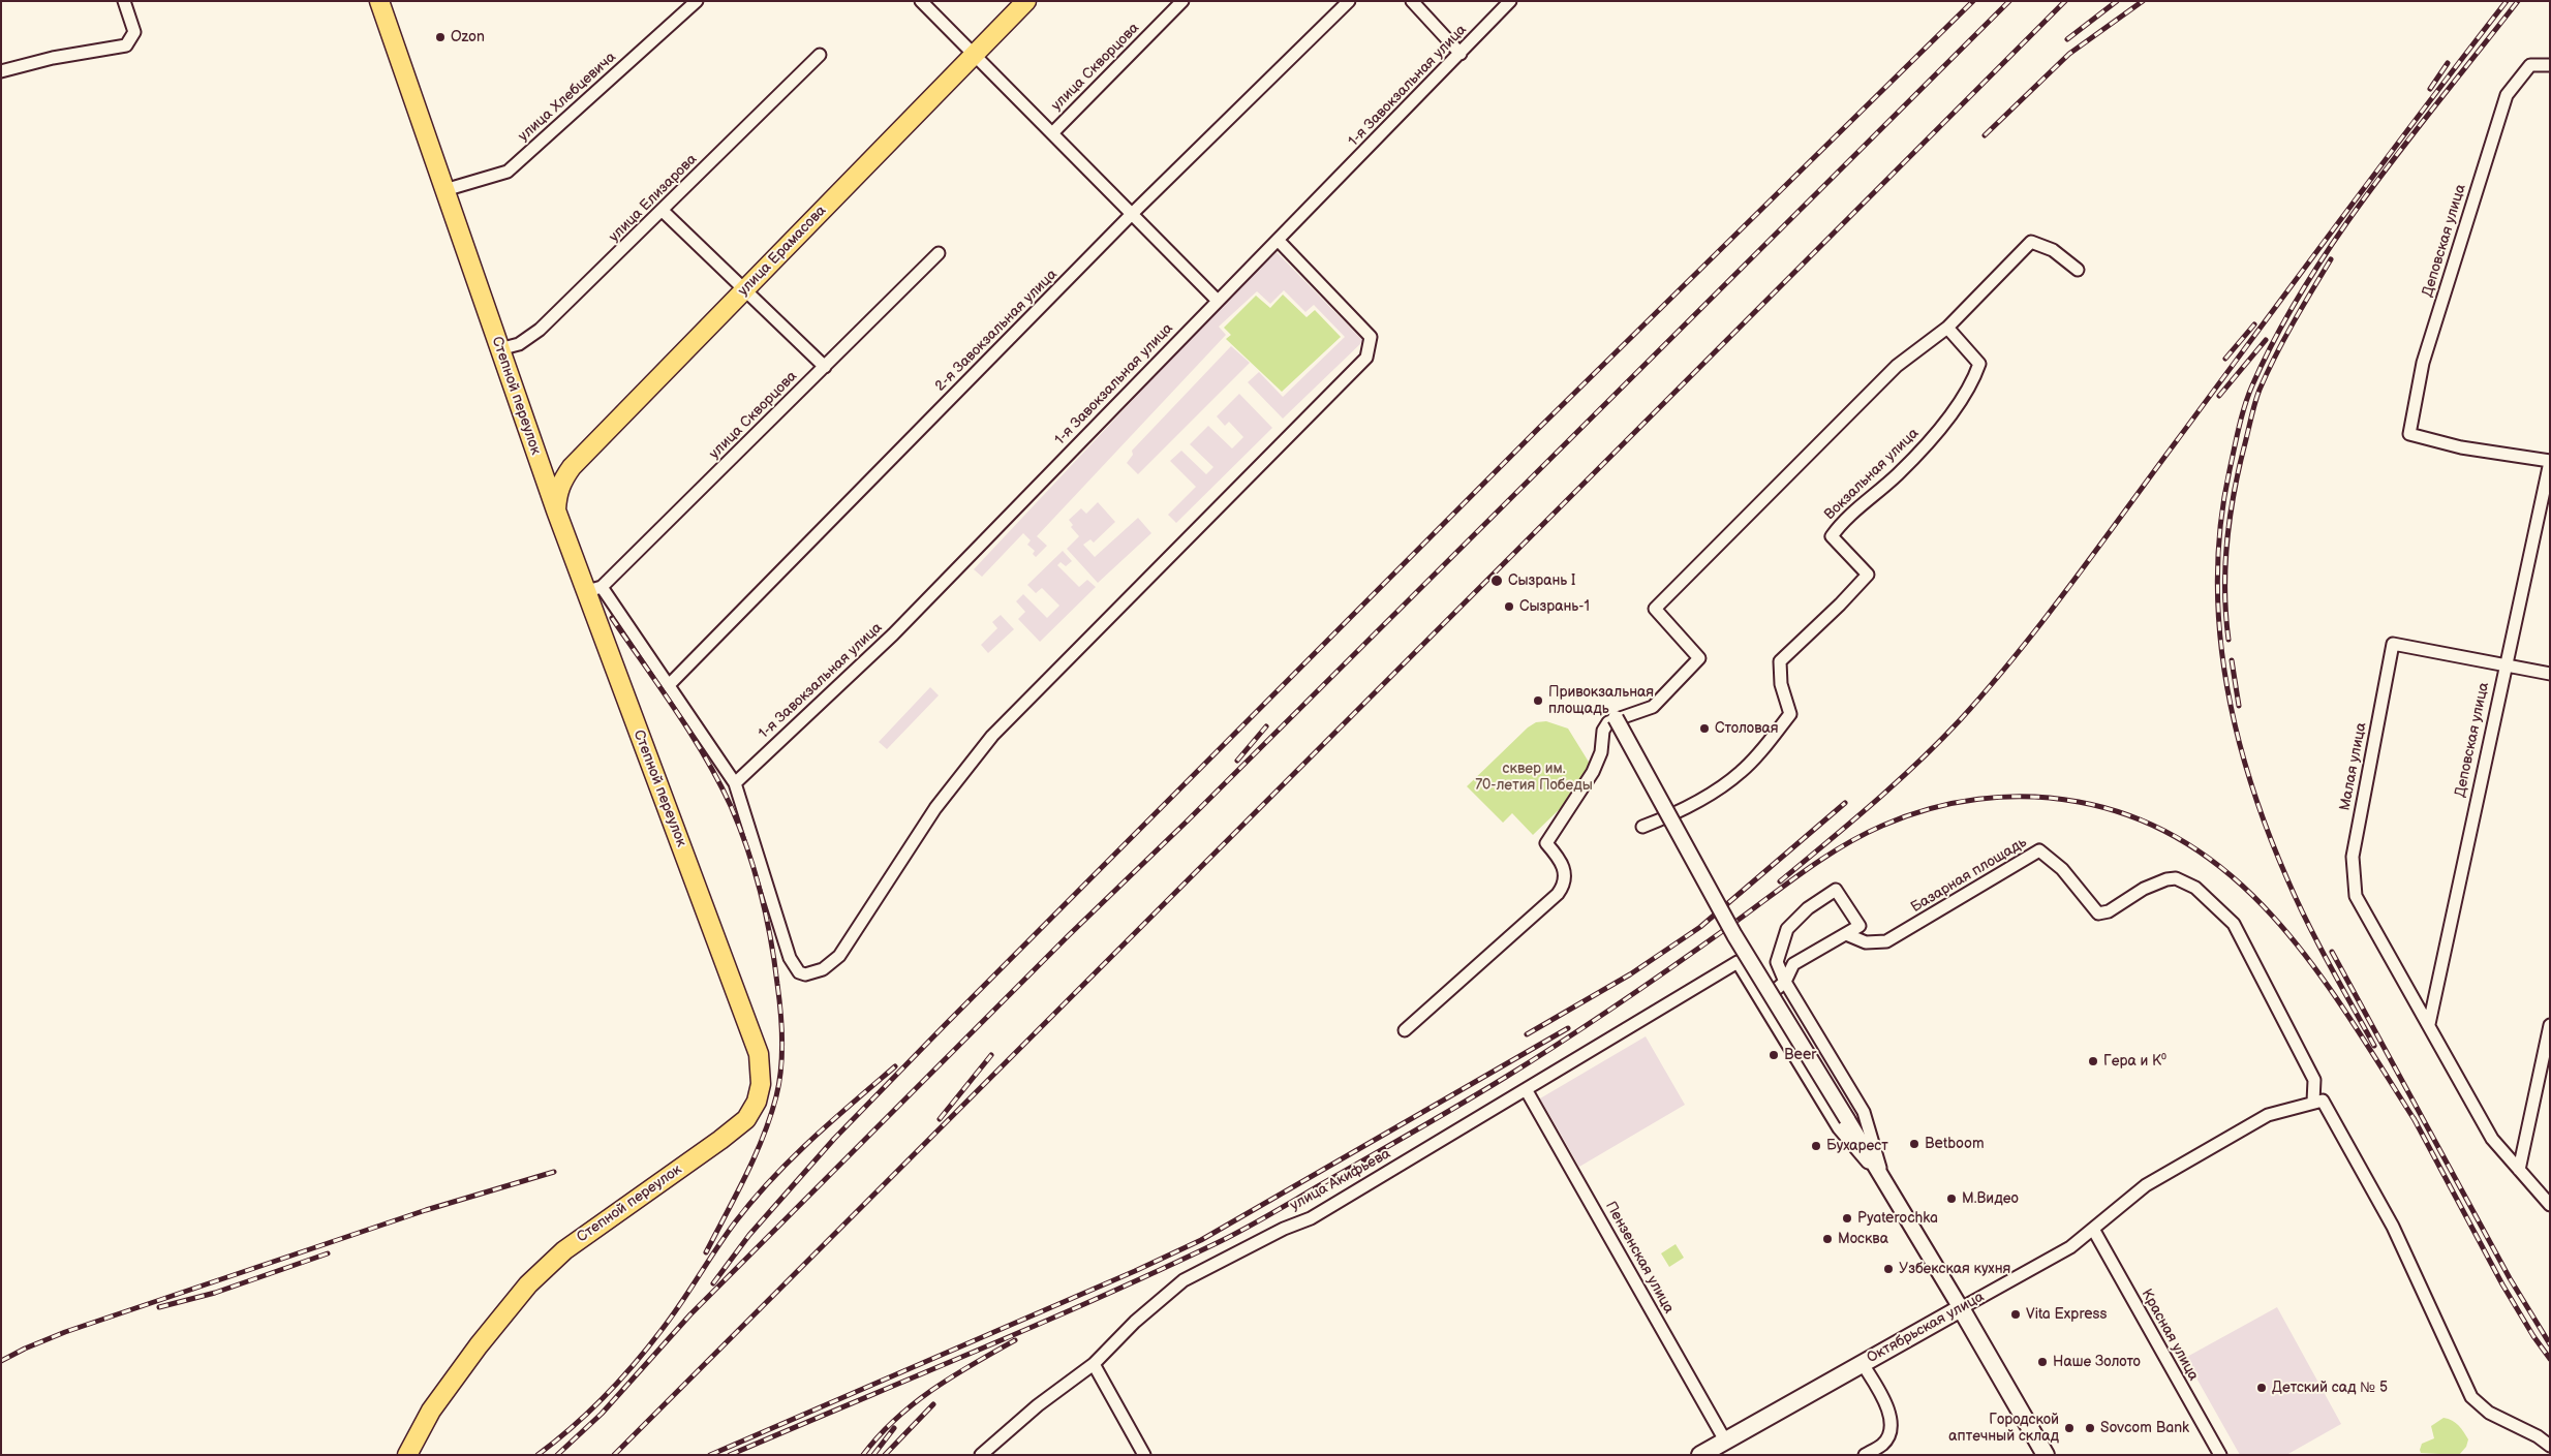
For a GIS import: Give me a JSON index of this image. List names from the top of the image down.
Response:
{
  "streets": {
    "main road": ["улица Ерамасова", "Степной переулок", "Октябрьская улица"],
    "street": [
      "улица Скворцова",
      "1-я Завокзальная улица",
      "улица Хлебцевича",
      "улица Елизарова",
      "Деповская улица",
      "2-я Завокзальная улица",
      "Вокзальная улица",
      "Малая улица",
      "Базарная площадь",
      "улица Акифьева",
      "Пензенская улица",
      "Красная улица"
    ]
  },
  "crossings": [
    ["улица Скворцова", "Степной переулок"],
    ["улица Хлебцевича", "Степной переулок"],
    ["улица Елизарова", "Степной переулок"],
    ["Деповская улица", "Малая улица"],
    ["улица Ерамасова", "Степной переулок"],
    ["Базарная площадь", "Октябрьская улица"],
    ["улица Акифьева", "Пензенская улица"],
    ["Пензенская улица", "Октябрьская улица"],
    ["Октябрьская улица", "Красная улица"]
  ],
  "parks": ["сквер им. 70-летия Победы"],
  "places": [
    "Ozon",
    "Сызрань I",
    "Сызрань-1",
    "Привокзальная площадь",
    "Столовая",
    "Beer",
    "Гера и К⁰",
    "Betboom",
    "Бухарест",
    "М.Видео",
    "Pyaterochka",
    "Москва",
    "Узбекская кухня",
    "Vita Express",
    "Наше Золото",
    "Детский сад № 5",
    "Городской аптечный склад",
    "Sovcom Bank"
  ]
}
